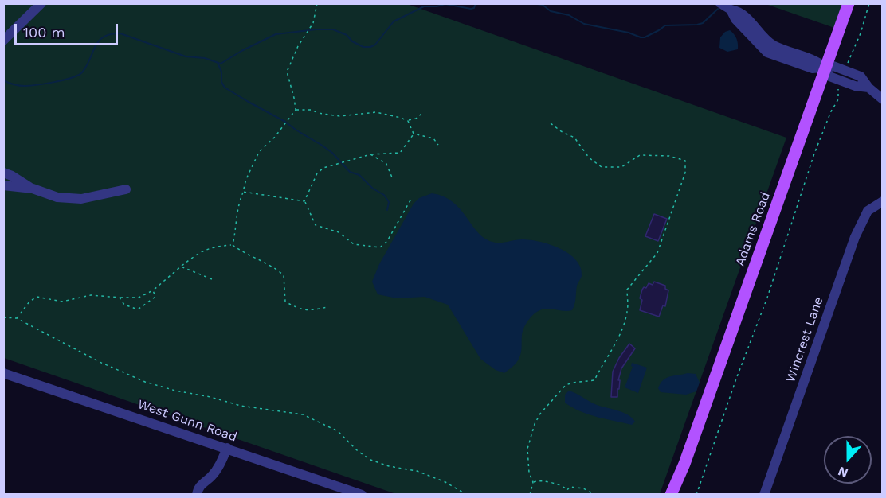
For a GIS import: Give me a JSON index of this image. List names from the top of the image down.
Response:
{
  "streets": {
    "main road": ["Adams Road"],
    "street": ["Wincrest Lane", "West Gunn Road"]
  },
  "scale_bar": "100 m",
  "north": "bottom"
}
